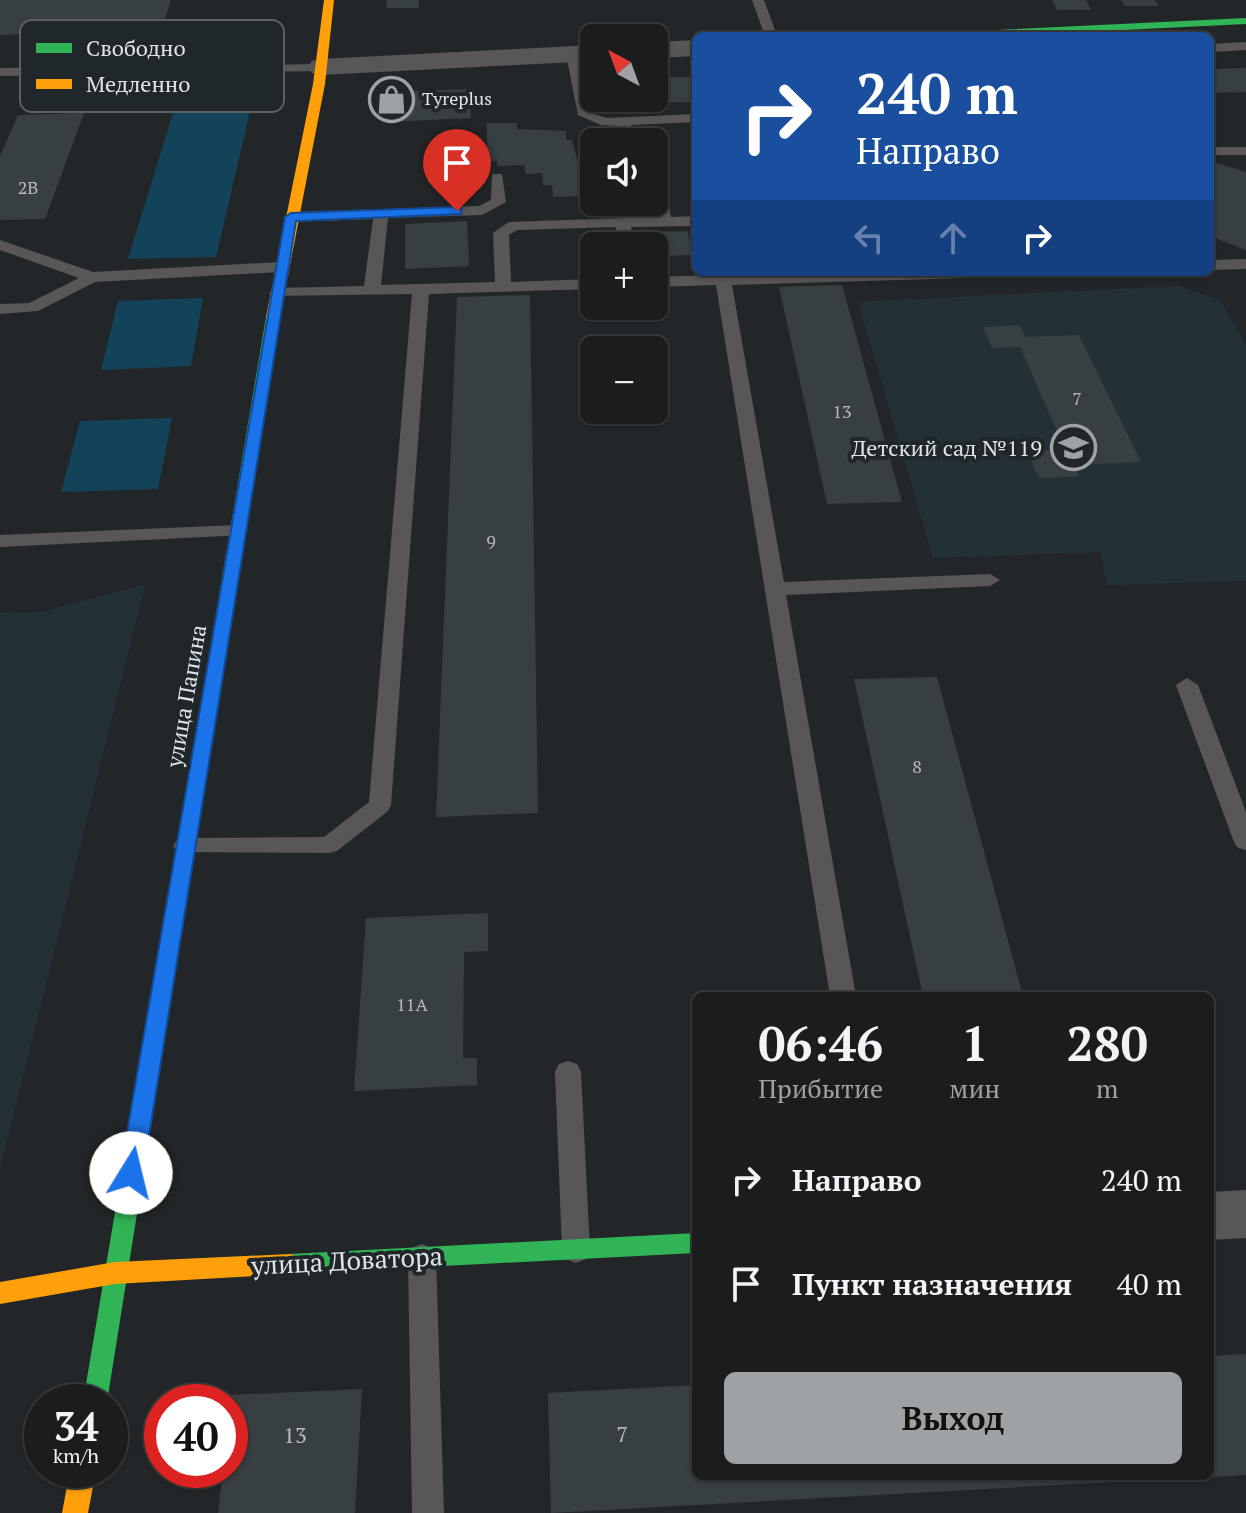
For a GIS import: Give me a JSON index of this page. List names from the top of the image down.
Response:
{
  "streets": {
    "street": ["улица Папина", "улица Доватора"]
  },
  "crossings": [
    ["улица Папина", "улица Доватора"]
  ],
  "places": {
    "shop": ["Tyreplus"],
    "school or university": ["Детский сад №119"]
  },
  "house_numbers": [
    "2В",
    "7",
    "13",
    "9",
    "8",
    "11А",
    "7",
    "13"
  ],
  "legend": ["Свободно", "Медленно"],
  "north": "top left",
  "page": {
    "map_buttons": ["+", "−"],
    "turn": ["240 m", "Направо"],
    "eta": [
      "06:46",
      "Прибытие",
      "1",
      "мин",
      "280",
      "m"
    ],
    "list": [
      {
        "name": "Направо",
        "value": "240 m"
      },
      {
        "name": "Пункт назначения",
        "value": "40 m"
      }
    ],
    "buttons": "Выход",
    "speed": "34 km/h",
    "limit": "40"
  }
}
